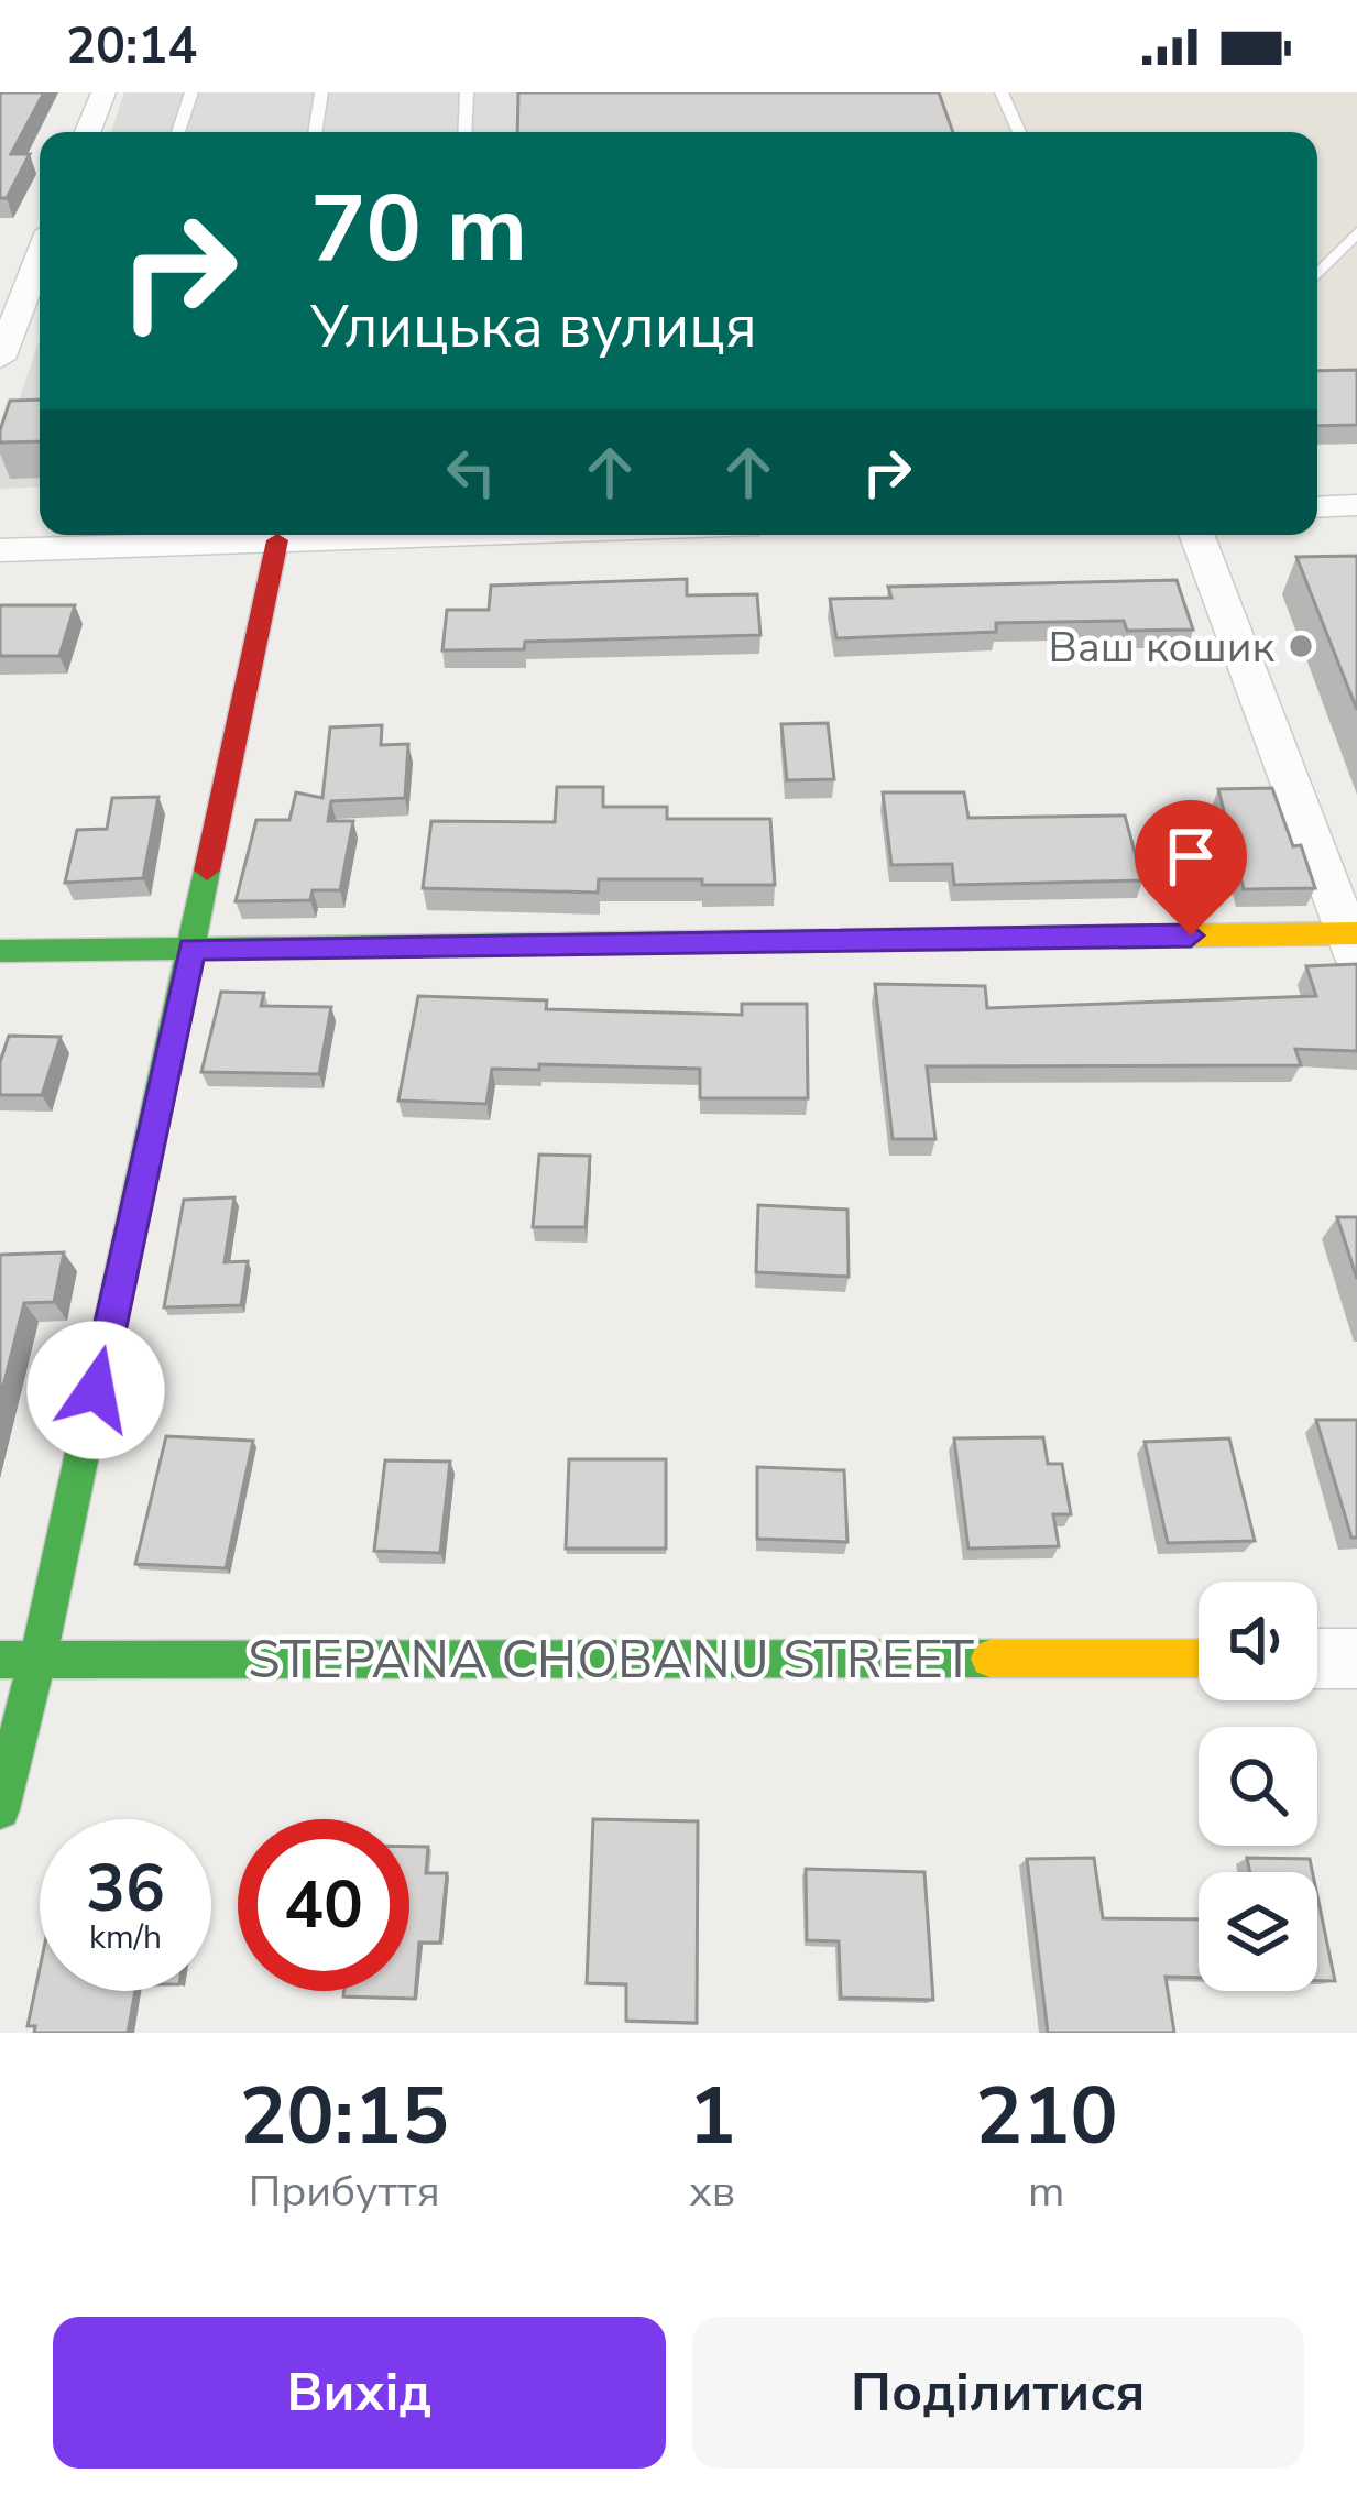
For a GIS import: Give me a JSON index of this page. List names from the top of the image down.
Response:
{
  "streets": {
    "street": ["STEPANA CHOBANU STREET"]
  },
  "places": ["Ваш кошик"],
  "page": {
    "status": "20:14",
    "turn": ["70 m", "Улицька вулиця"],
    "speed": "36 km/h",
    "limit": "40",
    "eta": [
      "20:15",
      "Прибуття",
      "1",
      "хв",
      "210",
      "m"
    ],
    "buttons": ["Вихід", "Поділитися"]
  }
}
